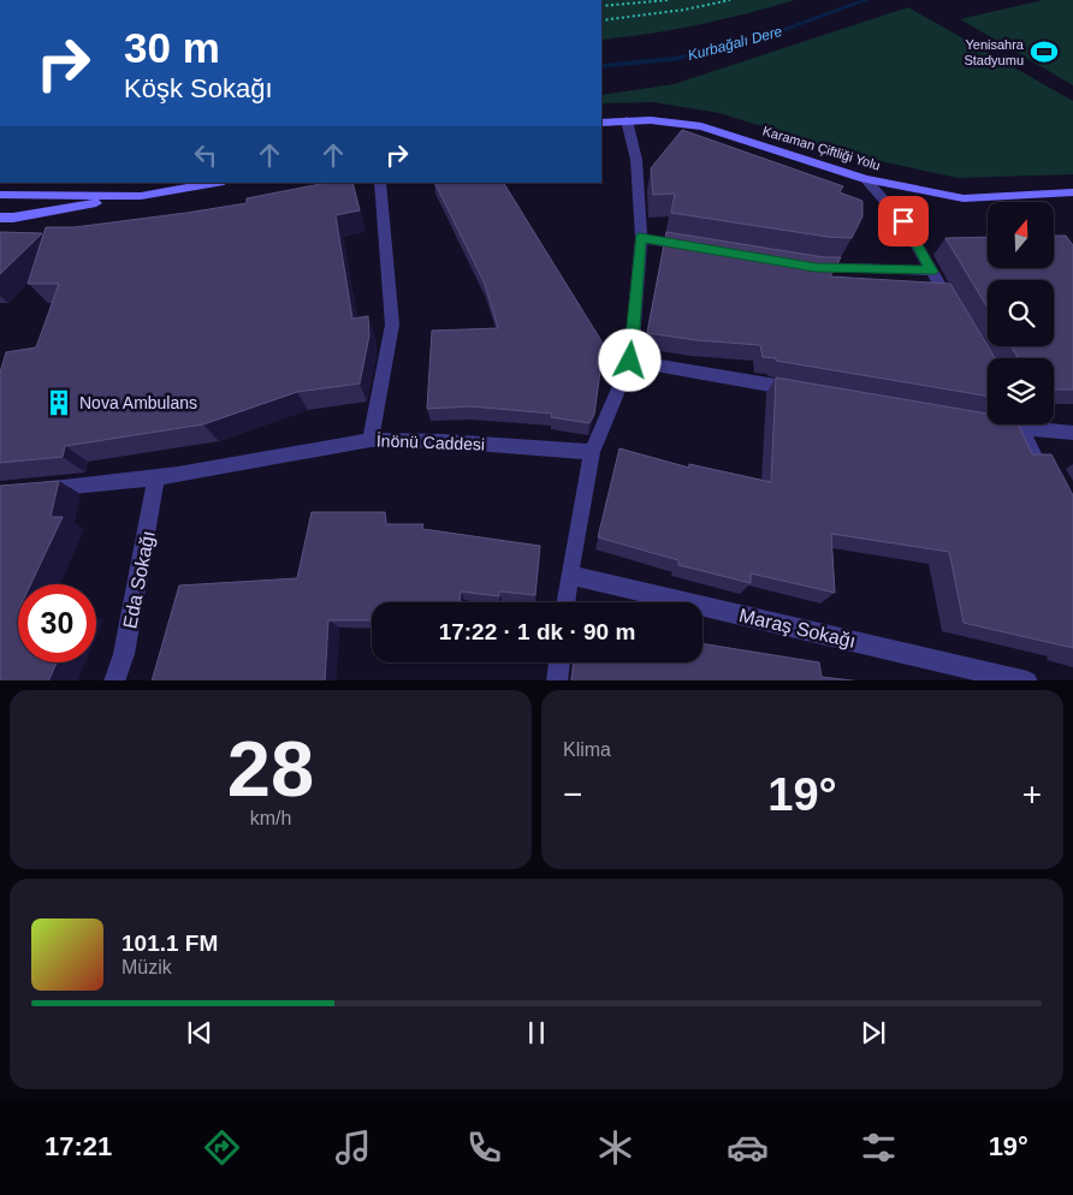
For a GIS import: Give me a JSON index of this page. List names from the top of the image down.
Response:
{
  "streets": {
    "main road": ["Karaman Çiftliği Yolu"],
    "street": ["İnönü Caddesi", "Eda Sokağı", "Maraş Sokağı"]
  },
  "crossings": [
    ["İnönü Caddesi", "Eda Sokağı"]
  ],
  "water": ["Kurbağalı Dere"],
  "places": {
    "sports": ["Yenisahra Stadyumu"],
    "building": ["Nova Ambulans"]
  },
  "north": "top",
  "page": {
    "turn": ["30 m", "Köşk Sokağı"],
    "limit": "30",
    "trip": "17:22 · 1 dk · 90 m",
    "tile": [
      ["28", "km/h"],
      "Klima"
    ],
    "heat": ["−", "19°", "+"],
    "song": ["101.1 FM", "Müzik"],
    "tabs": ["17:21", "19°"]
  }
}
